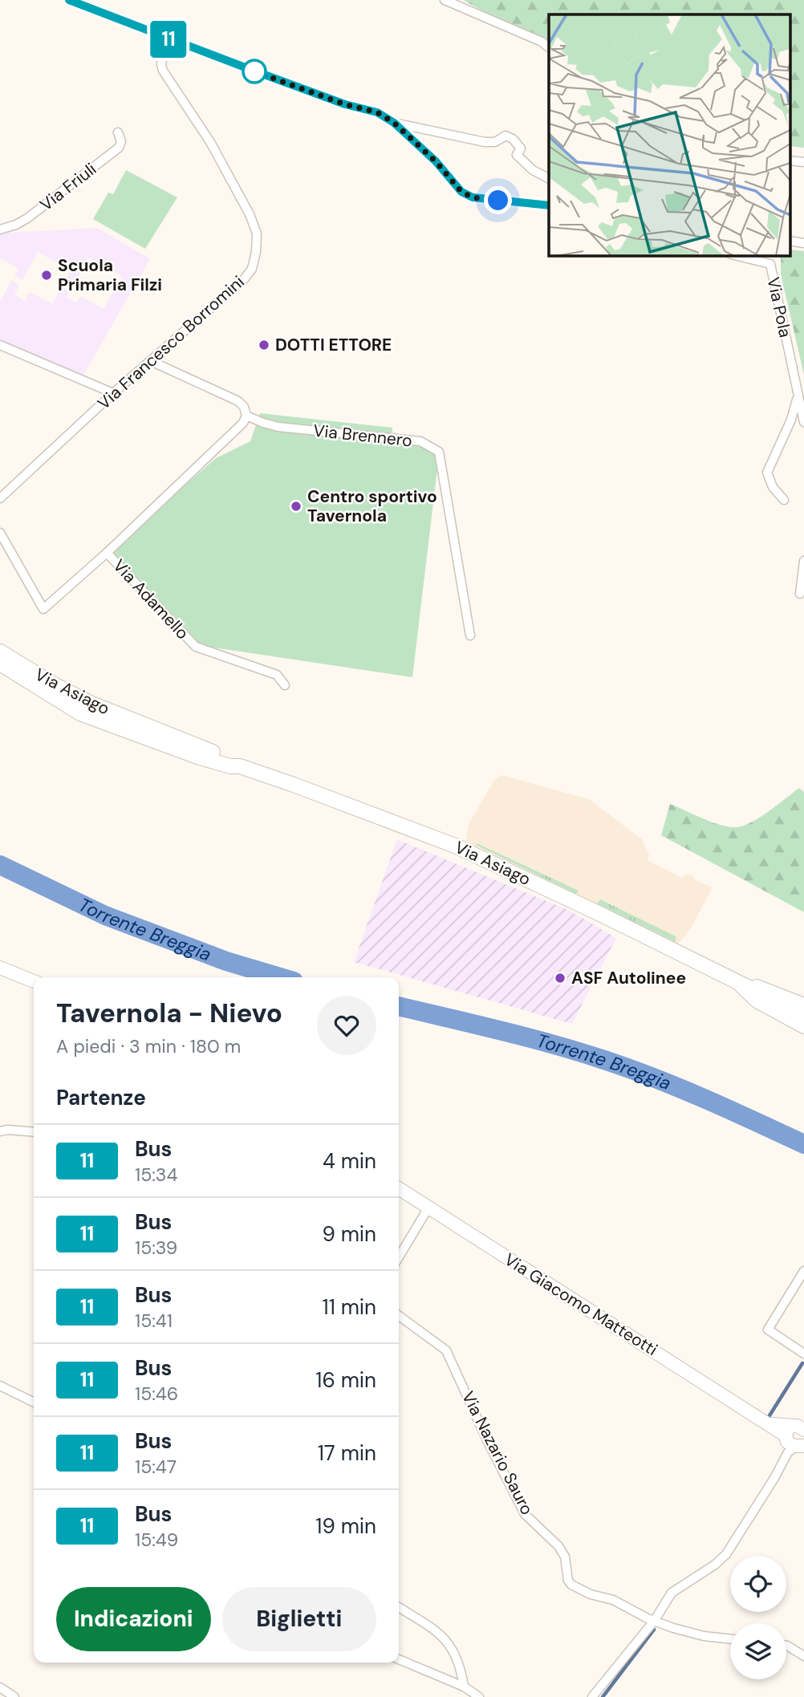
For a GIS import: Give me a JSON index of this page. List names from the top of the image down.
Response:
{
  "streets": {
    "main road": ["Via Asiago"],
    "street": [
      "Via Friuli",
      "Via Pola",
      "Via Francesco Borromini",
      "Via Brennero",
      "Via Adamello",
      "Via Giacomo Matteotti",
      "Via Nazario Sauro"
    ]
  },
  "crossings": [
    ["Via Francesco Borromini", "Via Brennero"],
    ["Via Brennero", "Via Adamello"]
  ],
  "water": ["Torrente Breggia"],
  "places": [
    "Scuola Primaria Filzi",
    "DOTTI ETTORE",
    "Centro sportivo Tavernola",
    "ASF Autolinee"
  ],
  "lines": ["bus line 11"],
  "page": {
    "on_map": "11",
    "heading": [
      ["Tavernola - Nievo", "A piedi · 3 min · 180 m"],
      "Partenze"
    ],
    "list": [
      {
        "mark": "11",
        "name": "Bus",
        "note": "15:34",
        "value": "4 min"
      },
      {
        "mark": "11",
        "name": "Bus",
        "note": "15:39",
        "value": "9 min"
      },
      {
        "mark": "11",
        "name": "Bus",
        "note": "15:41",
        "value": "11 min"
      },
      {
        "mark": "11",
        "name": "Bus",
        "note": "15:46",
        "value": "16 min"
      },
      {
        "mark": "11",
        "name": "Bus",
        "note": "15:47",
        "value": "17 min"
      },
      {
        "mark": "11",
        "name": "Bus",
        "note": "15:49",
        "value": "19 min"
      }
    ],
    "buttons": ["Indicazioni", "Biglietti"]
  }
}
